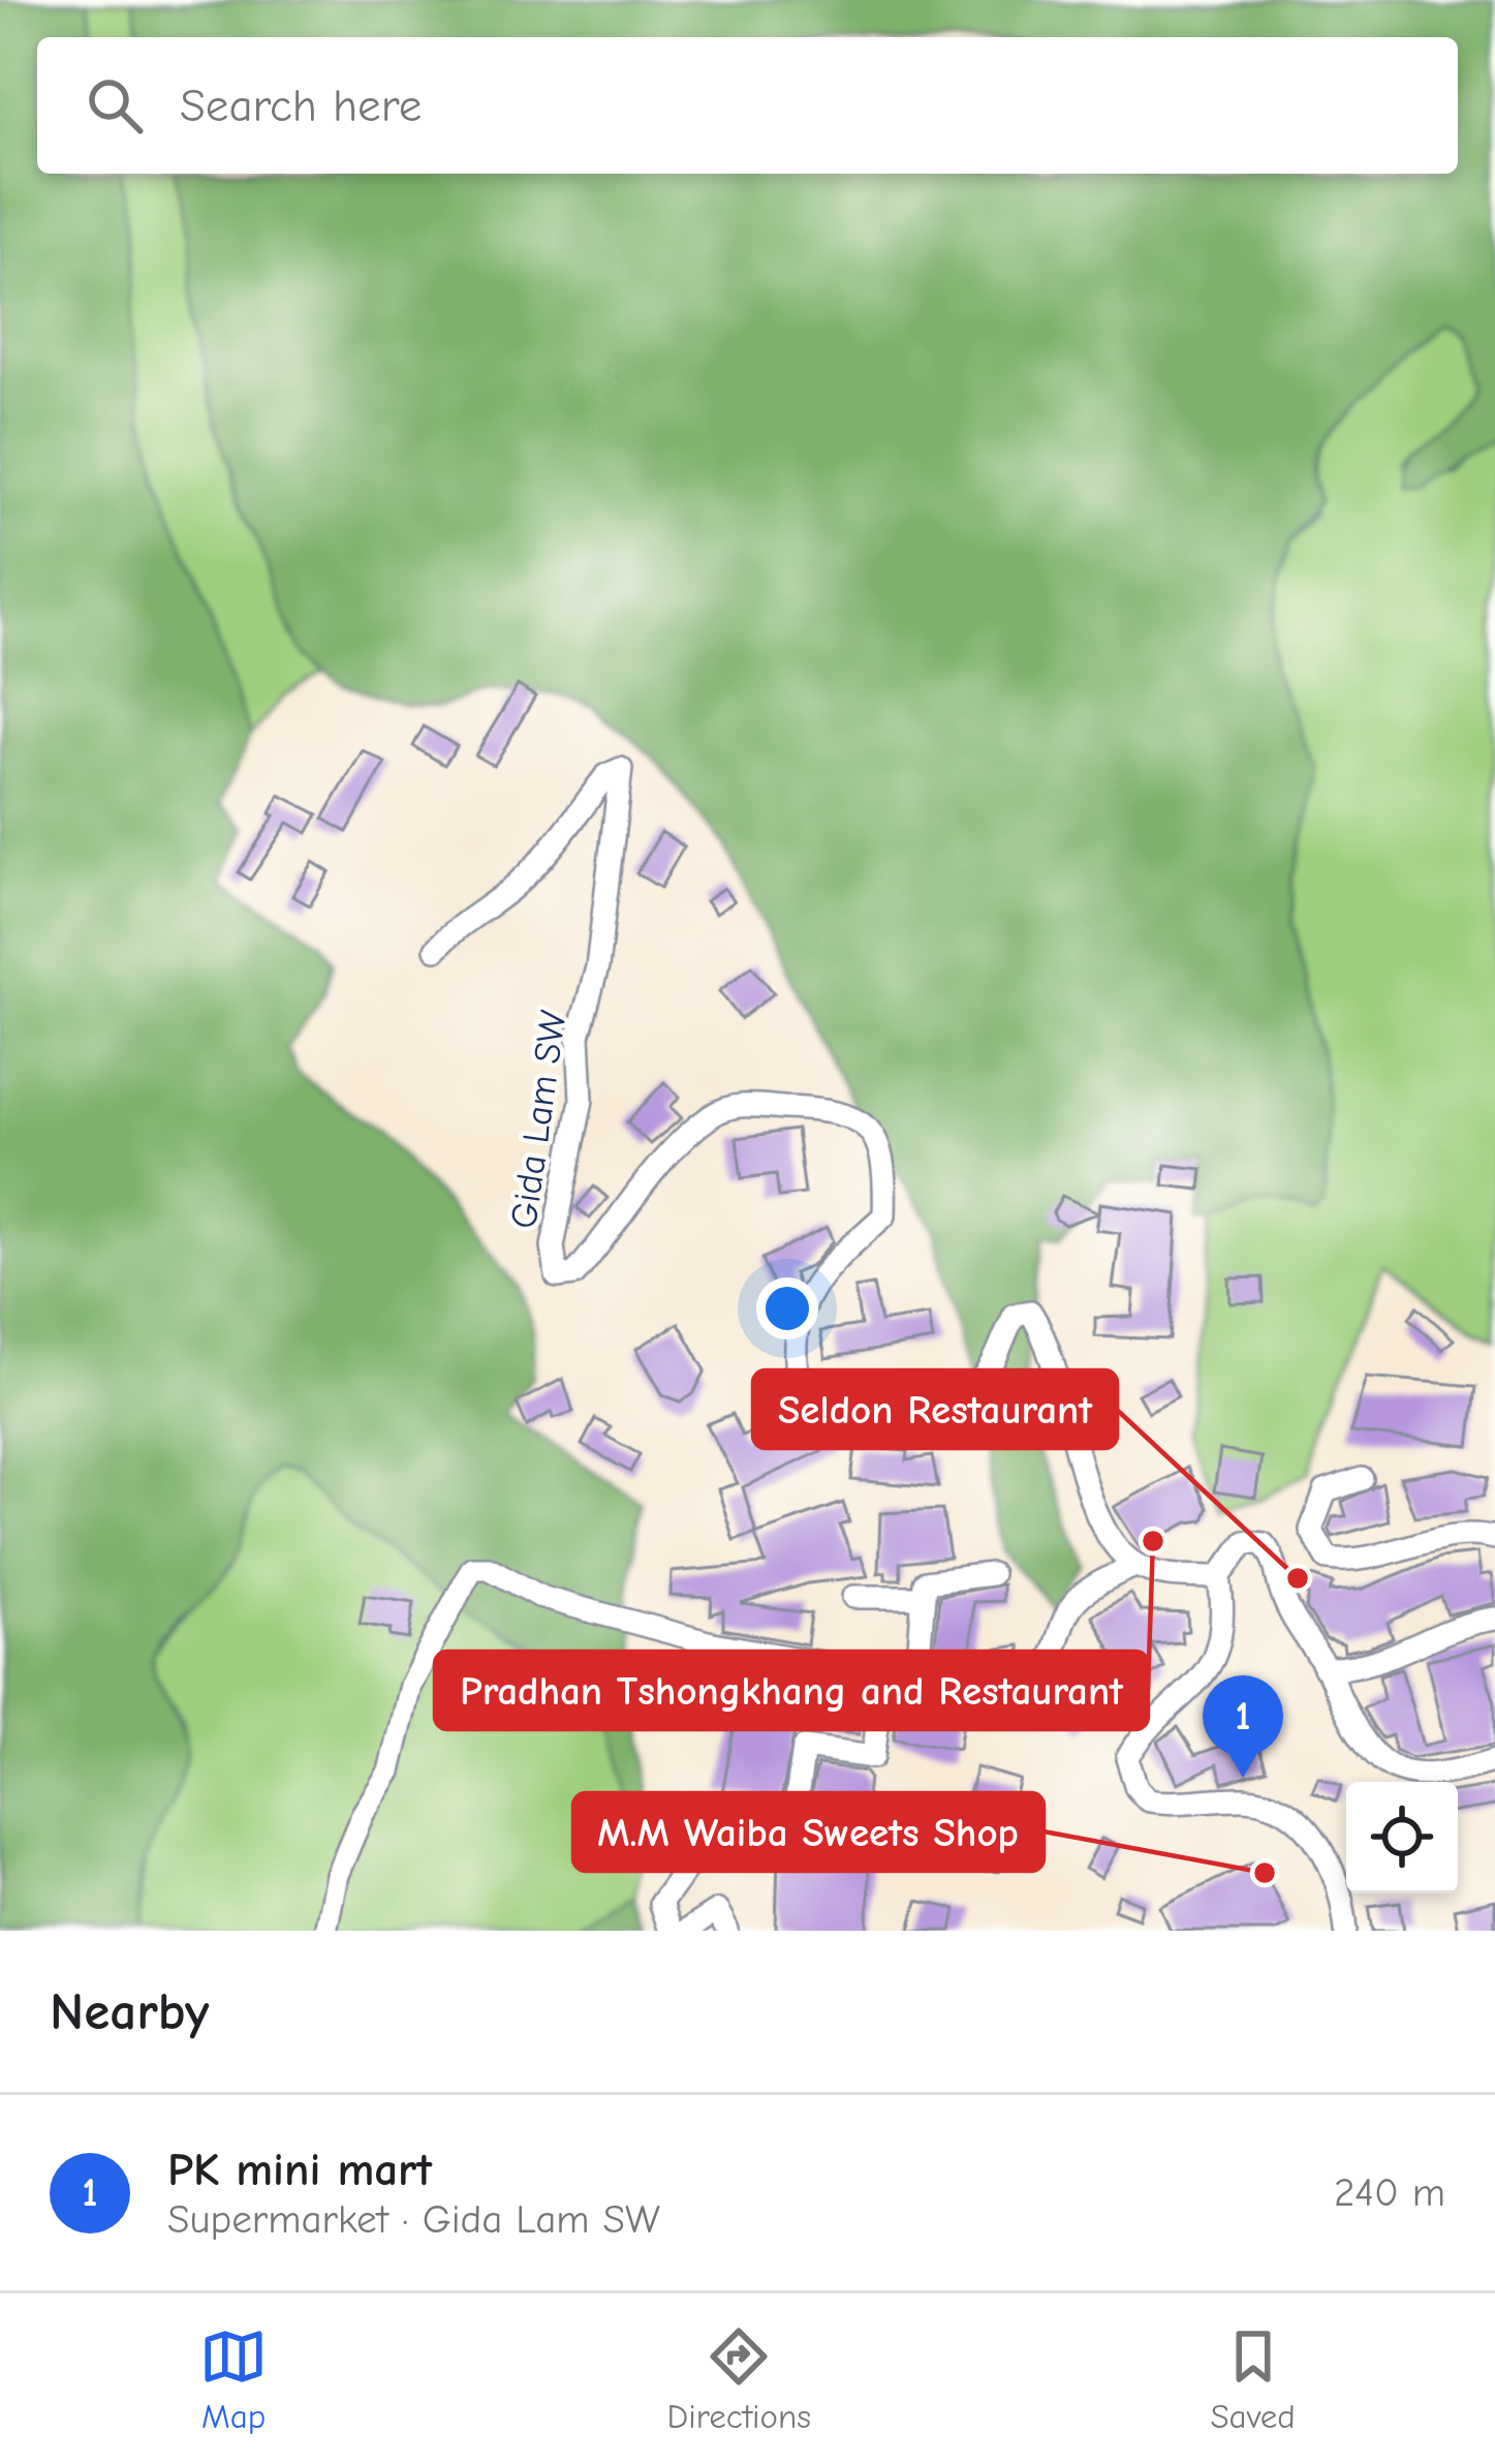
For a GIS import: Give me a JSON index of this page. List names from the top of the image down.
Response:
{
  "streets": {
    "street": ["Gida Lam SW"]
  },
  "places": ["Pradhan Tshongkhang and Restaurant", "Seldon Restaurant", "M.M Waiba Sweets Shop"],
  "page": {
    "search": "Search here",
    "pins": "1",
    "heading": "Nearby",
    "list": [
      {
        "mark": "1",
        "name": "PK mini mart",
        "note": "Supermarket · Gida Lam SW",
        "value": "240 m"
      }
    ],
    "nav": ["Map", "Directions", "Saved"]
  }
}
